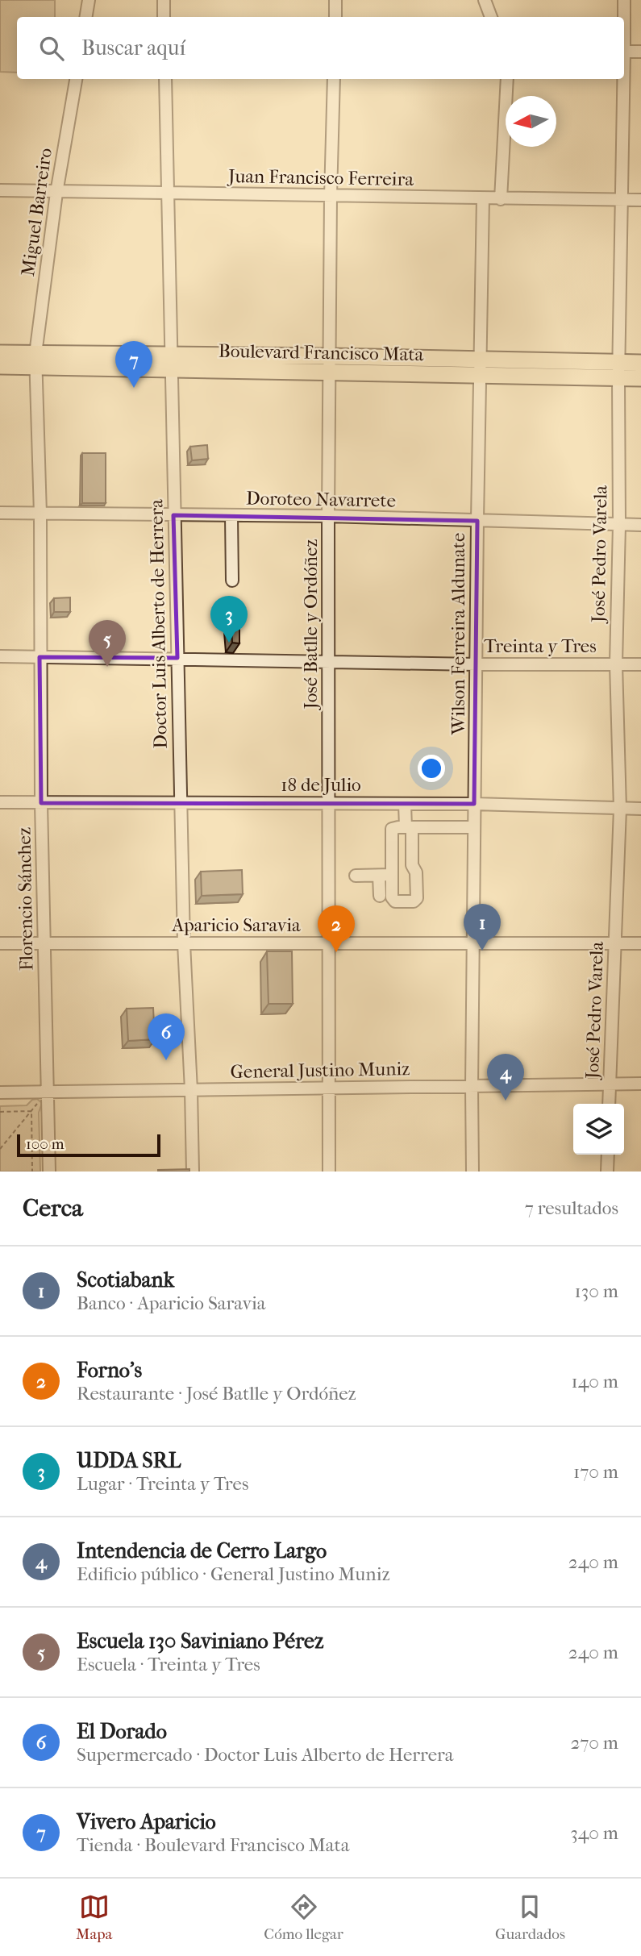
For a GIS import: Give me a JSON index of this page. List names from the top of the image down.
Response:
{
  "streets": {
    "main road": ["Boulevard Francisco Mata"],
    "street": [
      "Juan Francisco Ferreira",
      "Miguel Barreiro",
      "Doroteo Navarrete",
      "José Pedro Varela",
      "Doctor Luis Alberto de Herrera",
      "José Batlle y Ordóñez",
      "Wilson Ferreira Aldunate",
      "Treinta y Tres",
      "18 de Julio",
      "Florencio Sánchez",
      "Aparicio Saravia",
      "General Justino Muniz"
    ]
  },
  "crossings": [
    ["Juan Francisco Ferreira", "Miguel Barreiro"],
    ["Juan Francisco Ferreira", "José Pedro Varela"],
    ["Juan Francisco Ferreira", "Doctor Luis Alberto de Herrera"],
    ["Juan Francisco Ferreira", "José Batlle y Ordóñez"],
    ["Juan Francisco Ferreira", "Wilson Ferreira Aldunate"],
    ["Miguel Barreiro", "Boulevard Francisco Mata"],
    ["Miguel Barreiro", "Florencio Sánchez"],
    ["Boulevard Francisco Mata", "José Pedro Varela"],
    ["Boulevard Francisco Mata", "Doctor Luis Alberto de Herrera"],
    ["Boulevard Francisco Mata", "José Batlle y Ordóñez"],
    ["Boulevard Francisco Mata", "Wilson Ferreira Aldunate"],
    ["Boulevard Francisco Mata", "Florencio Sánchez"],
    ["Doroteo Navarrete", "José Pedro Varela"],
    ["Doroteo Navarrete", "Doctor Luis Alberto de Herrera"],
    ["Doroteo Navarrete", "José Batlle y Ordóñez"],
    ["Doroteo Navarrete", "Wilson Ferreira Aldunate"],
    ["Doroteo Navarrete", "Florencio Sánchez"],
    ["José Pedro Varela", "Treinta y Tres"],
    ["José Pedro Varela", "18 de Julio"],
    ["José Pedro Varela", "Aparicio Saravia"],
    ["José Pedro Varela", "General Justino Muniz"],
    ["Doctor Luis Alberto de Herrera", "Treinta y Tres"],
    ["Doctor Luis Alberto de Herrera", "18 de Julio"],
    ["Doctor Luis Alberto de Herrera", "Aparicio Saravia"],
    ["Doctor Luis Alberto de Herrera", "General Justino Muniz"],
    ["José Batlle y Ordóñez", "Treinta y Tres"],
    ["José Batlle y Ordóñez", "18 de Julio"],
    ["José Batlle y Ordóñez", "Aparicio Saravia"],
    ["José Batlle y Ordóñez", "General Justino Muniz"],
    ["Wilson Ferreira Aldunate", "Treinta y Tres"],
    ["Wilson Ferreira Aldunate", "18 de Julio"],
    ["Wilson Ferreira Aldunate", "Aparicio Saravia"],
    ["Wilson Ferreira Aldunate", "General Justino Muniz"],
    ["Treinta y Tres", "Florencio Sánchez"],
    ["18 de Julio", "Florencio Sánchez"],
    ["Florencio Sánchez", "Aparicio Saravia"],
    ["Florencio Sánchez", "General Justino Muniz"]
  ],
  "scale_bar": "100 m",
  "north": "left",
  "page": {
    "search": "Buscar aquí",
    "pins": [
      "7",
      "3",
      "5",
      "1",
      "2",
      "6",
      "4"
    ],
    "scale": "100 m",
    "heading": ["Cerca", "7 resultados"],
    "list": [
      {
        "mark": "1",
        "name": "Scotiabank",
        "note": "Banco · Aparicio Saravia",
        "value": "130 m"
      },
      {
        "mark": "2",
        "name": "Forno’s",
        "note": "Restaurante · José Batlle y Ordóñez",
        "value": "140 m"
      },
      {
        "mark": "3",
        "name": "UDDA SRL",
        "note": "Lugar · Treinta y Tres",
        "value": "170 m"
      },
      {
        "mark": "4",
        "name": "Intendencia de Cerro Largo",
        "note": "Edificio público · General Justino Muniz",
        "value": "240 m"
      },
      {
        "mark": "5",
        "name": "Escuela 130 Saviniano Pérez",
        "note": "Escuela · Treinta y Tres",
        "value": "240 m"
      },
      {
        "mark": "6",
        "name": "El Dorado",
        "note": "Supermercado · Doctor Luis Alberto de Herrera",
        "value": "270 m"
      },
      {
        "mark": "7",
        "name": "Vivero Aparicio",
        "note": "Tienda · Boulevard Francisco Mata",
        "value": "340 m"
      }
    ],
    "nav": ["Mapa", "Cómo llegar", "Guardados"]
  }
}
